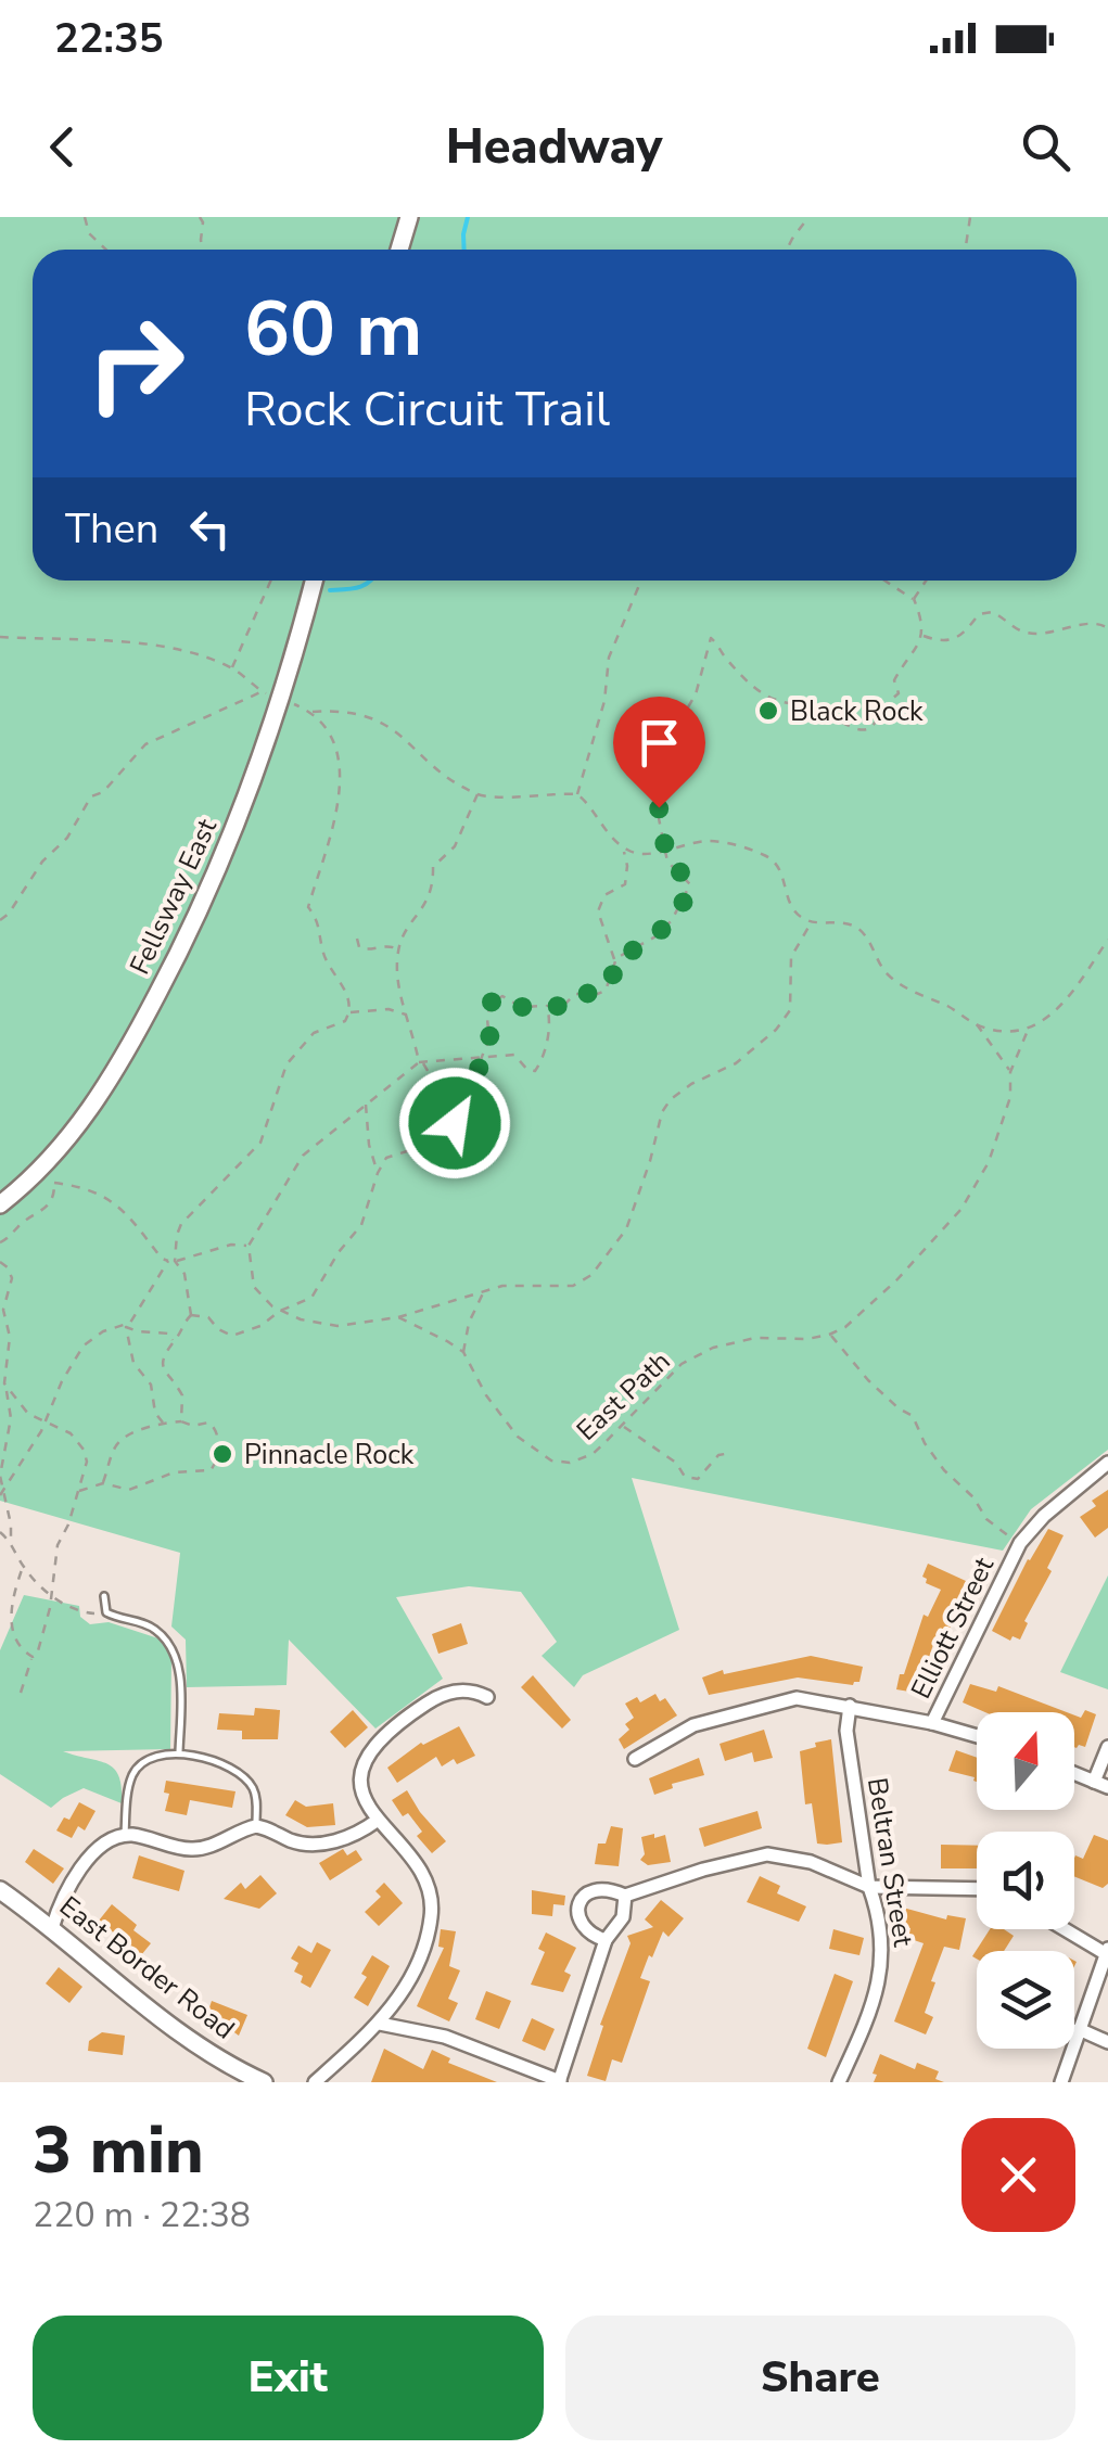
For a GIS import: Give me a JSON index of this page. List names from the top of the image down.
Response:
{
  "streets": {
    "main road": ["Fellsway East", "East Border Road"],
    "street": ["Elliott Street", "Beltran Street"],
    "path": ["East Path"]
  },
  "places": ["Black Rock", "Pinnacle Rock"],
  "north": "top",
  "page": {
    "status": "22:35",
    "header": "Headway",
    "turn": ["60 m", "Rock Circuit Trail"],
    "then": "Then",
    "heading": ["3 min", "220 m · 22:38"],
    "buttons": ["Exit", "Share"]
  }
}
